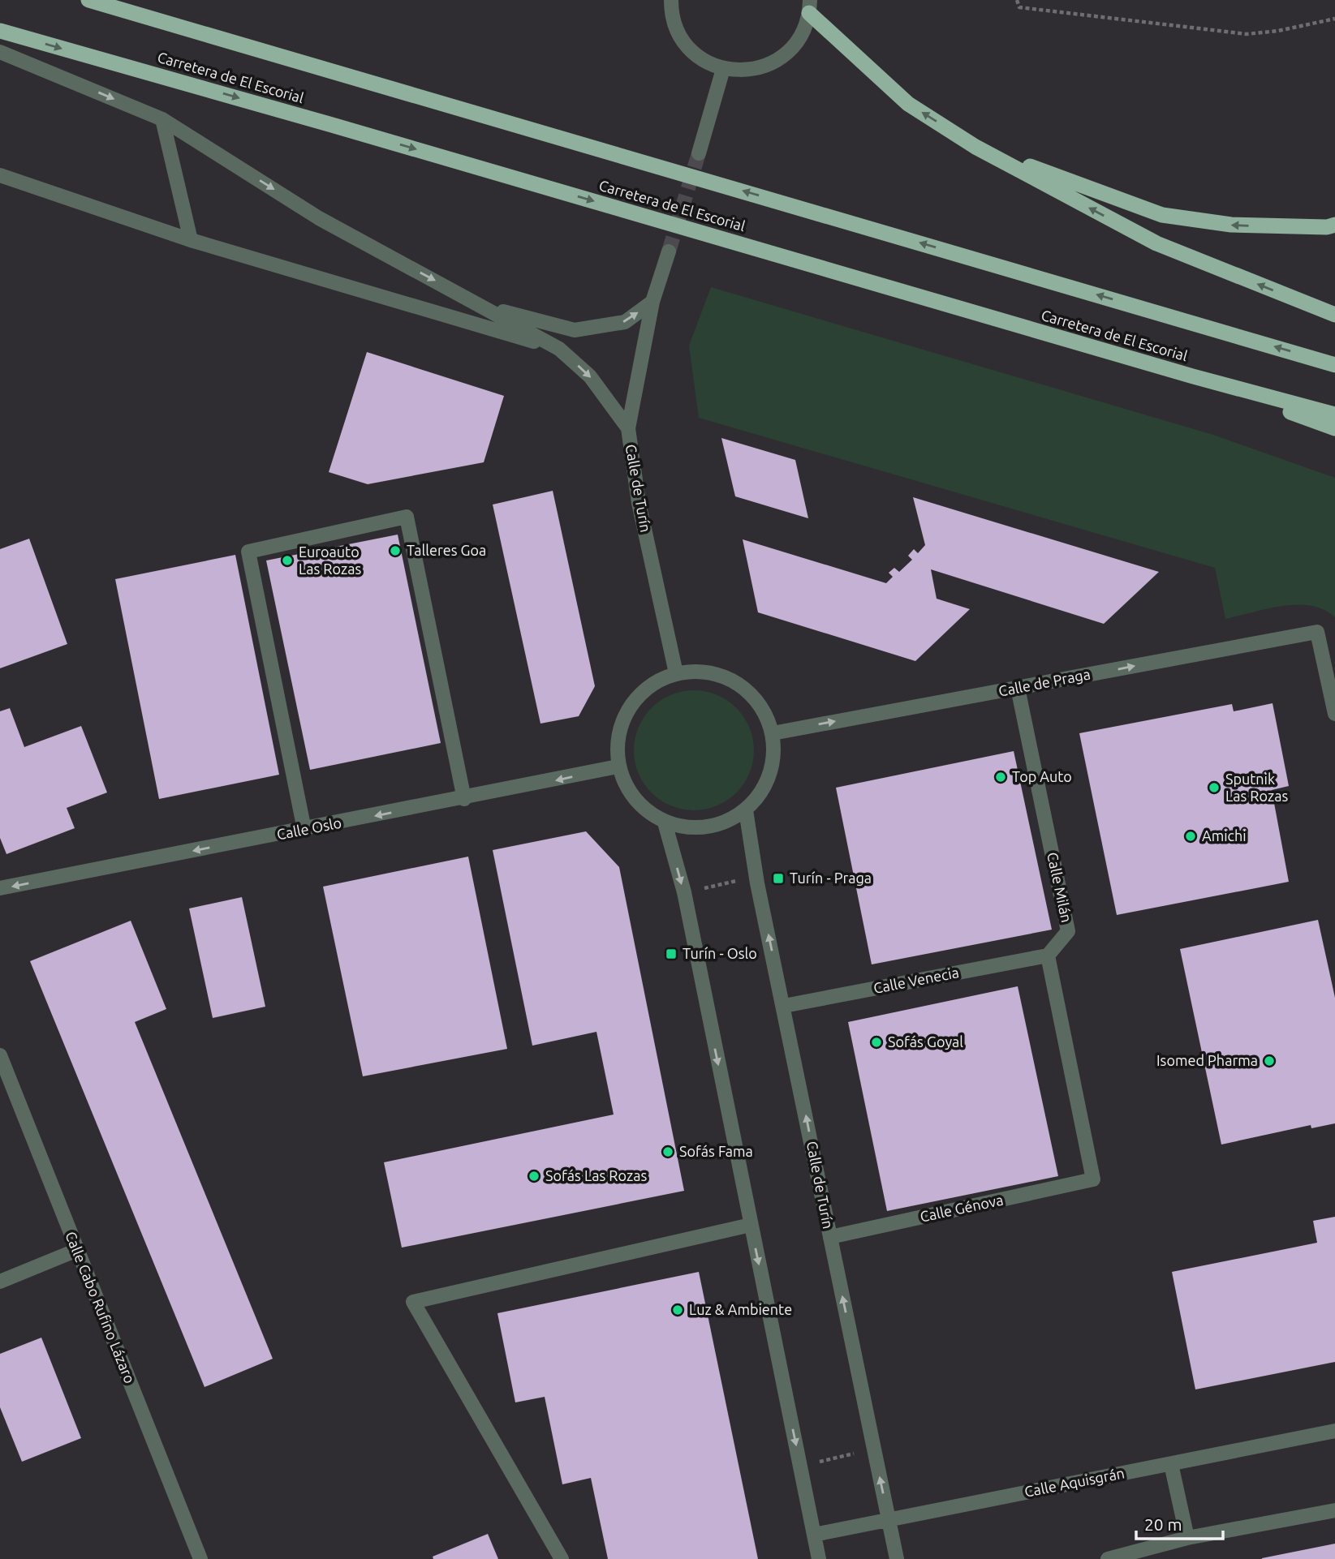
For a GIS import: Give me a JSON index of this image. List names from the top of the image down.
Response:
{
  "streets": {
    "highway": ["Carretera de El Escorial"],
    "street": [
      "Calle de Turín",
      "Calle de Praga",
      "Calle Oslo",
      "Calle Milán",
      "Calle Venecia",
      "Calle Génova",
      "Calle Cabo Rufino Lázaro",
      "Calle Aquisgrán"
    ]
  },
  "crossings": [
    ["Calle de Turín", "Calle de Praga"],
    ["Calle de Turín", "Calle Oslo"],
    ["Calle de Turín", "Calle Venecia"],
    ["Calle de Turín", "Calle Génova"],
    ["Calle de Turín", "Calle Aquisgrán"],
    ["Calle de Praga", "Calle Oslo"],
    ["Calle de Praga", "Calle Milán"],
    ["Calle Milán", "Calle Venecia"],
    ["Calle Milán", "Calle Génova"],
    ["Calle Venecia", "Calle Génova"]
  ],
  "one_way": ["Calle de Praga", "Calle Oslo"],
  "places": {
    "other": [
      "Talleres Goa",
      "Euroauto Las Rozas",
      "Top Auto",
      "Sputnik Las Rozas",
      "Amichi",
      "Sofás Goyal",
      "Isomed Pharma",
      "Sofás Fama",
      "Sofás Las Rozas",
      "Luz & Ambiente"
    ],
    "transit": ["Turín - Praga", "Turín - Oslo"]
  },
  "scale_bar": "20 m"
}
